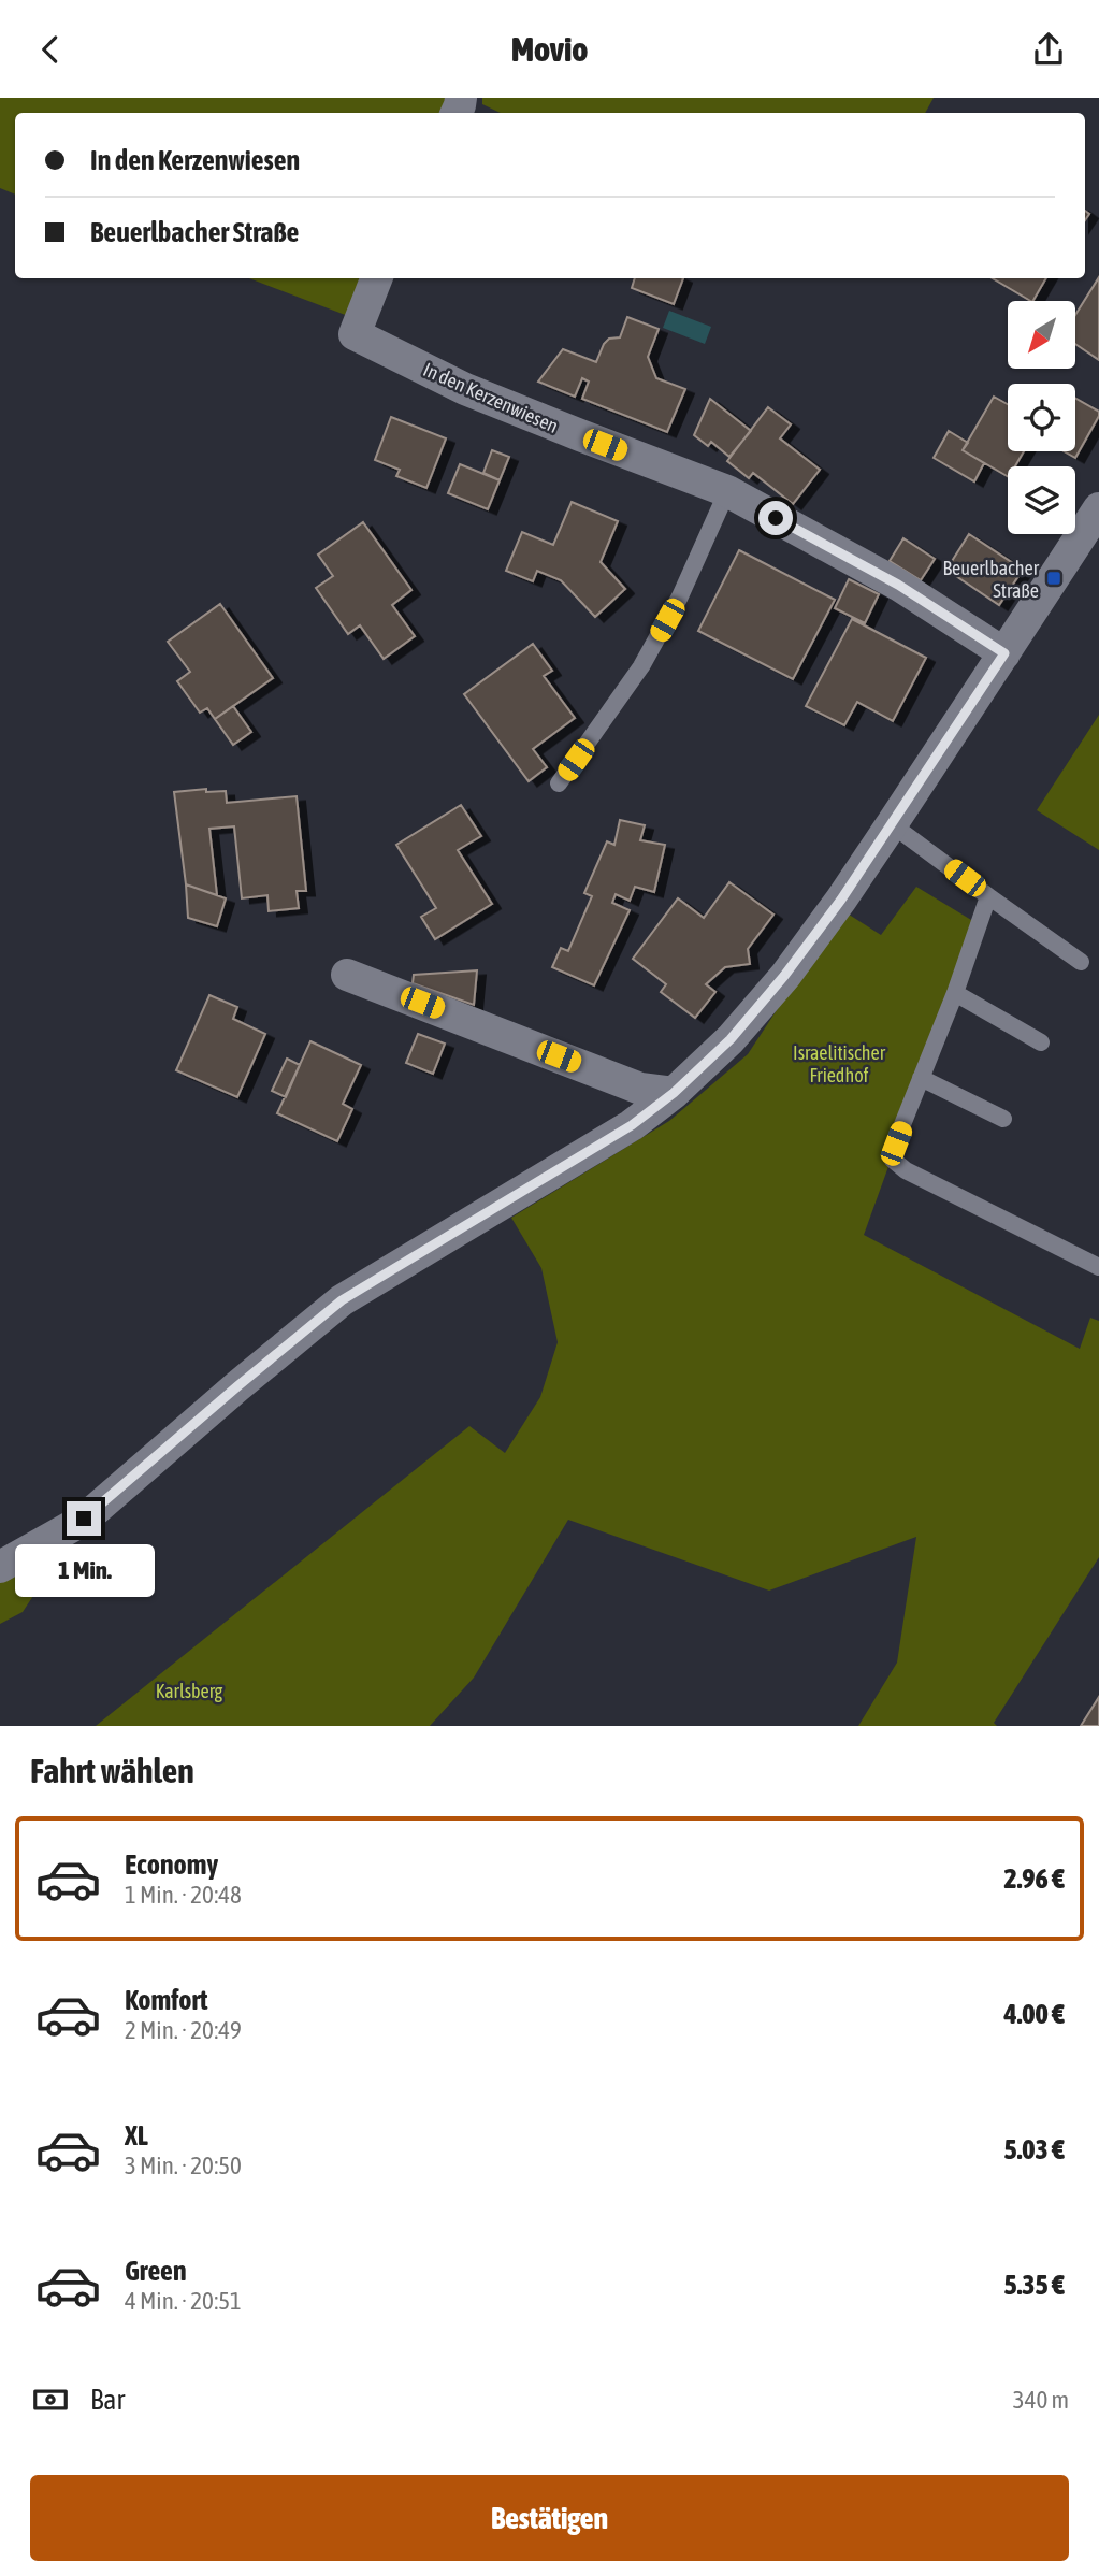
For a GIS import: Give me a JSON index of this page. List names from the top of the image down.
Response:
{
  "streets": {
    "street": ["In den Kerzenwiesen"]
  },
  "parks": ["Israelitischer Friedhof", "Karlsberg"],
  "places": {
    "transit": ["Beuerlbacher Straße"]
  },
  "north": "bottom left",
  "page": {
    "header": "Movio",
    "banner": ["In den Kerzenwiesen", "Beuerlbacher Straße"],
    "bubble": "1 Min.",
    "heading": "Fahrt wählen",
    "list": [
      {
        "name": "Economy",
        "note": "1 Min. · 20:48",
        "value": "2.96 €"
      },
      {
        "name": "Komfort",
        "note": "2 Min. · 20:49",
        "value": "4.00 €"
      },
      {
        "name": "XL",
        "note": "3 Min. · 20:50",
        "value": "5.03 €"
      },
      {
        "name": "Green",
        "note": "4 Min. · 20:51",
        "value": "5.35 €"
      }
    ],
    "pay": ["Bar", "340 m"],
    "buttons": "Bestätigen"
  }
}
